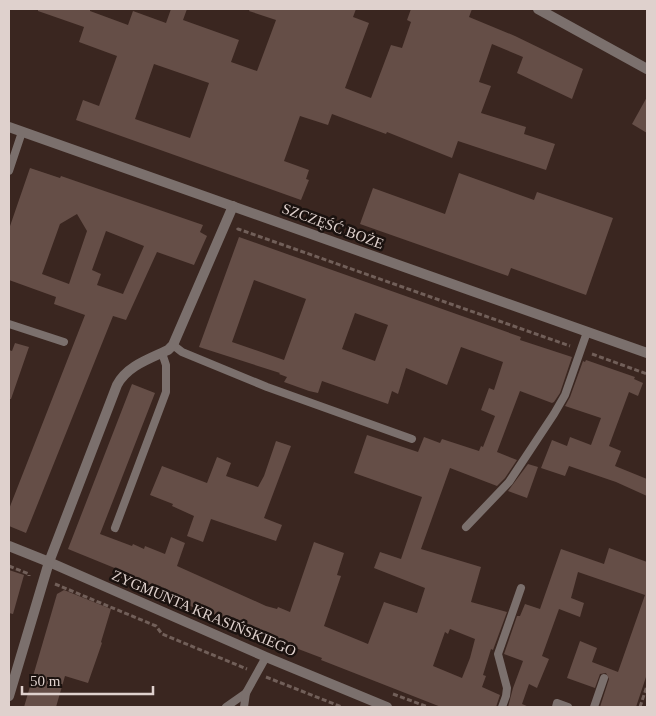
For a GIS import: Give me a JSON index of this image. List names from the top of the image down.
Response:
{
  "streets": {
    "street": ["SZCZĘŚĆ BOŻE", "ZYGMUNTA KRASIŃSKIEGO"]
  },
  "scale_bar": "50 m"
}
